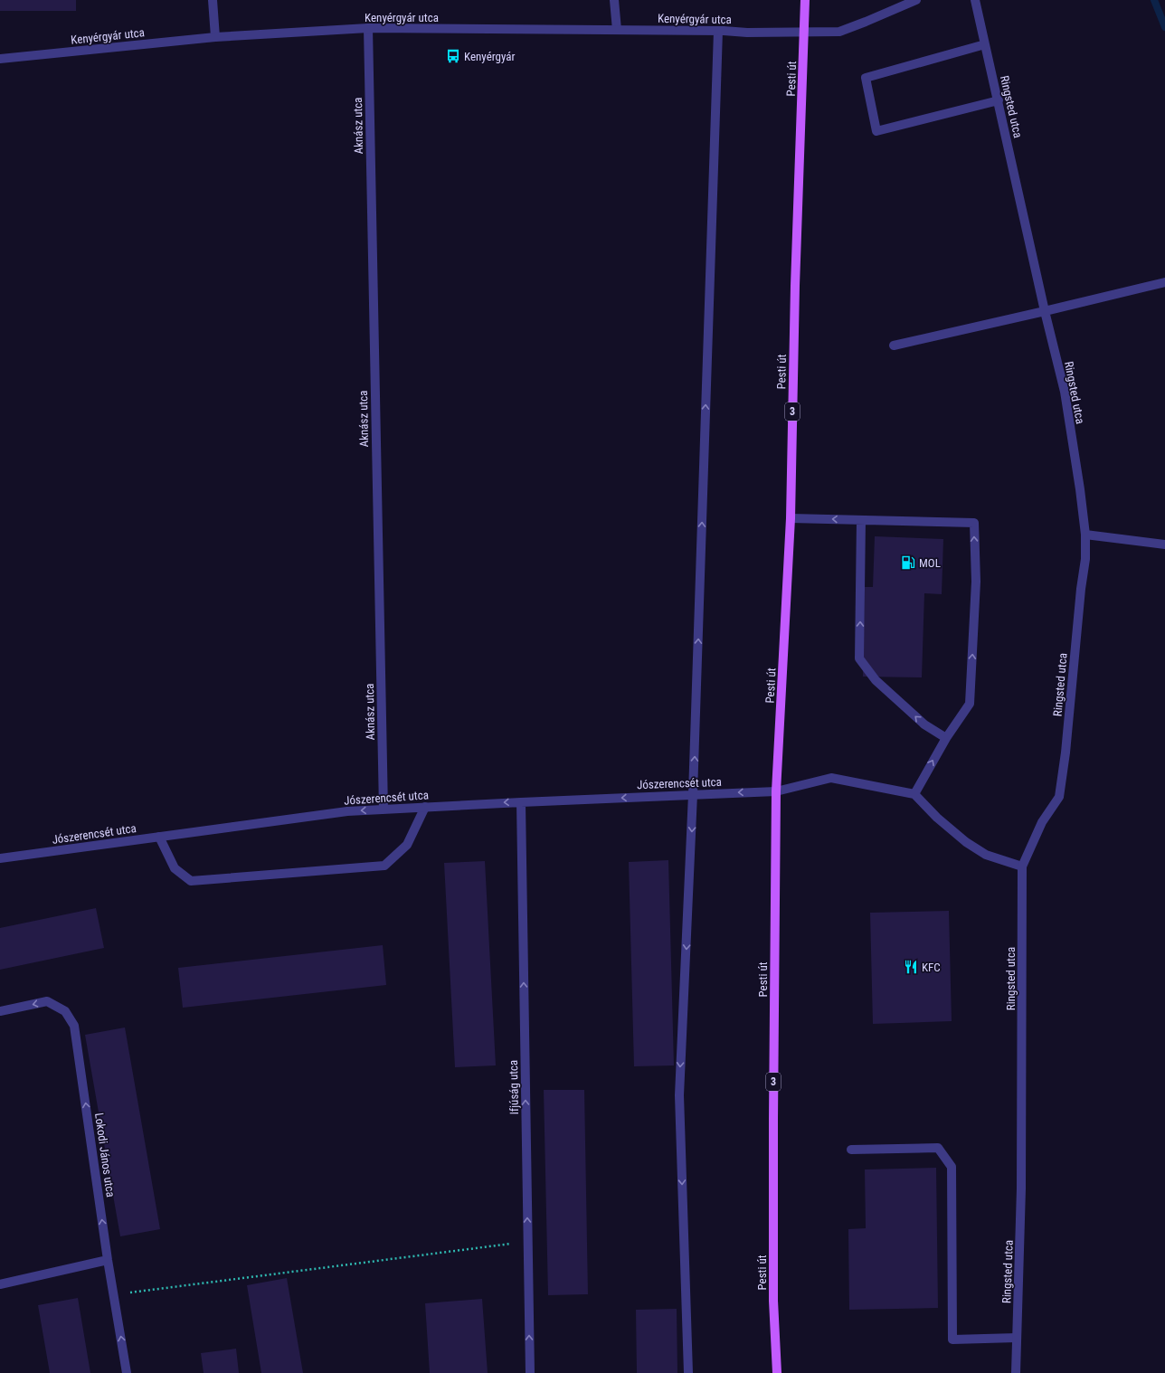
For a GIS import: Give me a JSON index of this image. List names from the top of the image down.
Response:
{
  "streets": {
    "main road": ["Pesti út", "3"],
    "street": [
      "Kenyérgyár utca",
      "Ringsted utca",
      "Aknász utca",
      "Jószerencsét utca",
      "Ifjúság utca",
      "Lokodi János utca"
    ]
  },
  "crossings": [
    ["Kenyérgyár utca", "Pesti út"],
    ["Kenyérgyár utca", "Aknász utca"],
    ["Pesti út", "Jószerencsét utca"],
    ["Aknász utca", "Jószerencsét utca"],
    ["Jószerencsét utca", "Ifjúság utca"]
  ],
  "one_way": ["Jószerencsét utca", "Ifjúság utca", "Lokodi János utca"],
  "places": {
    "bus stop": ["Kenyérgyár"],
    "fuel station": ["MOL"],
    "restaurant": ["KFC"]
  }
}
